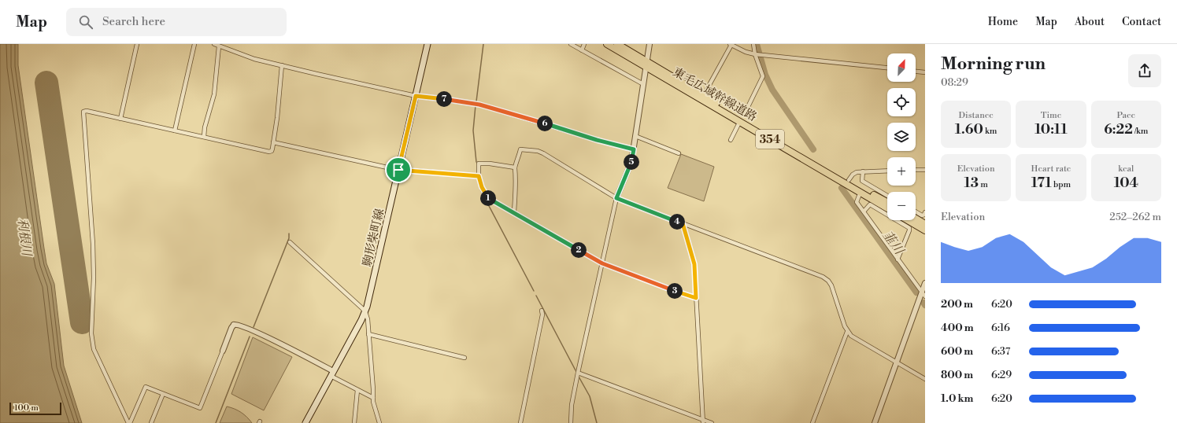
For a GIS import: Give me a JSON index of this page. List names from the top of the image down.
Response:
{
  "streets": {
    "highway": ["東毛広域幹線道路", "354"],
    "main road": ["駒形柴町線"]
  },
  "water": ["利根川", "韮川"],
  "scale_bar": "100 m",
  "north": "top right",
  "page": {
    "header": "Map",
    "search": "Search here",
    "nav": [
      "Home",
      "Map",
      "About",
      "Contact"
    ],
    "heading": ["Morning run", "08:29"],
    "map_buttons": ["+", "−"],
    "pins": [
      "7",
      "6",
      "5",
      "1",
      "4",
      "2",
      "3"
    ],
    "stats": [
      ["Distance", "1.60 km"],
      ["Time", "10:11"],
      ["Pace", "6:22 /km"],
      ["Elevation", "13 m"],
      ["Heart rate", "171 bpm"],
      ["kcal", "104"]
    ],
    "chart": ["Elevation", "252–262 m"],
    "list": [
      {
        "name": "200 m",
        "note": "6:20"
      },
      {
        "name": "400 m",
        "note": "6:16"
      },
      {
        "name": "600 m",
        "note": "6:37"
      },
      {
        "name": "800 m",
        "note": "6:29"
      },
      {
        "name": "1.0 km",
        "note": "6:20"
      }
    ],
    "scale": "100 m"
  }
}
